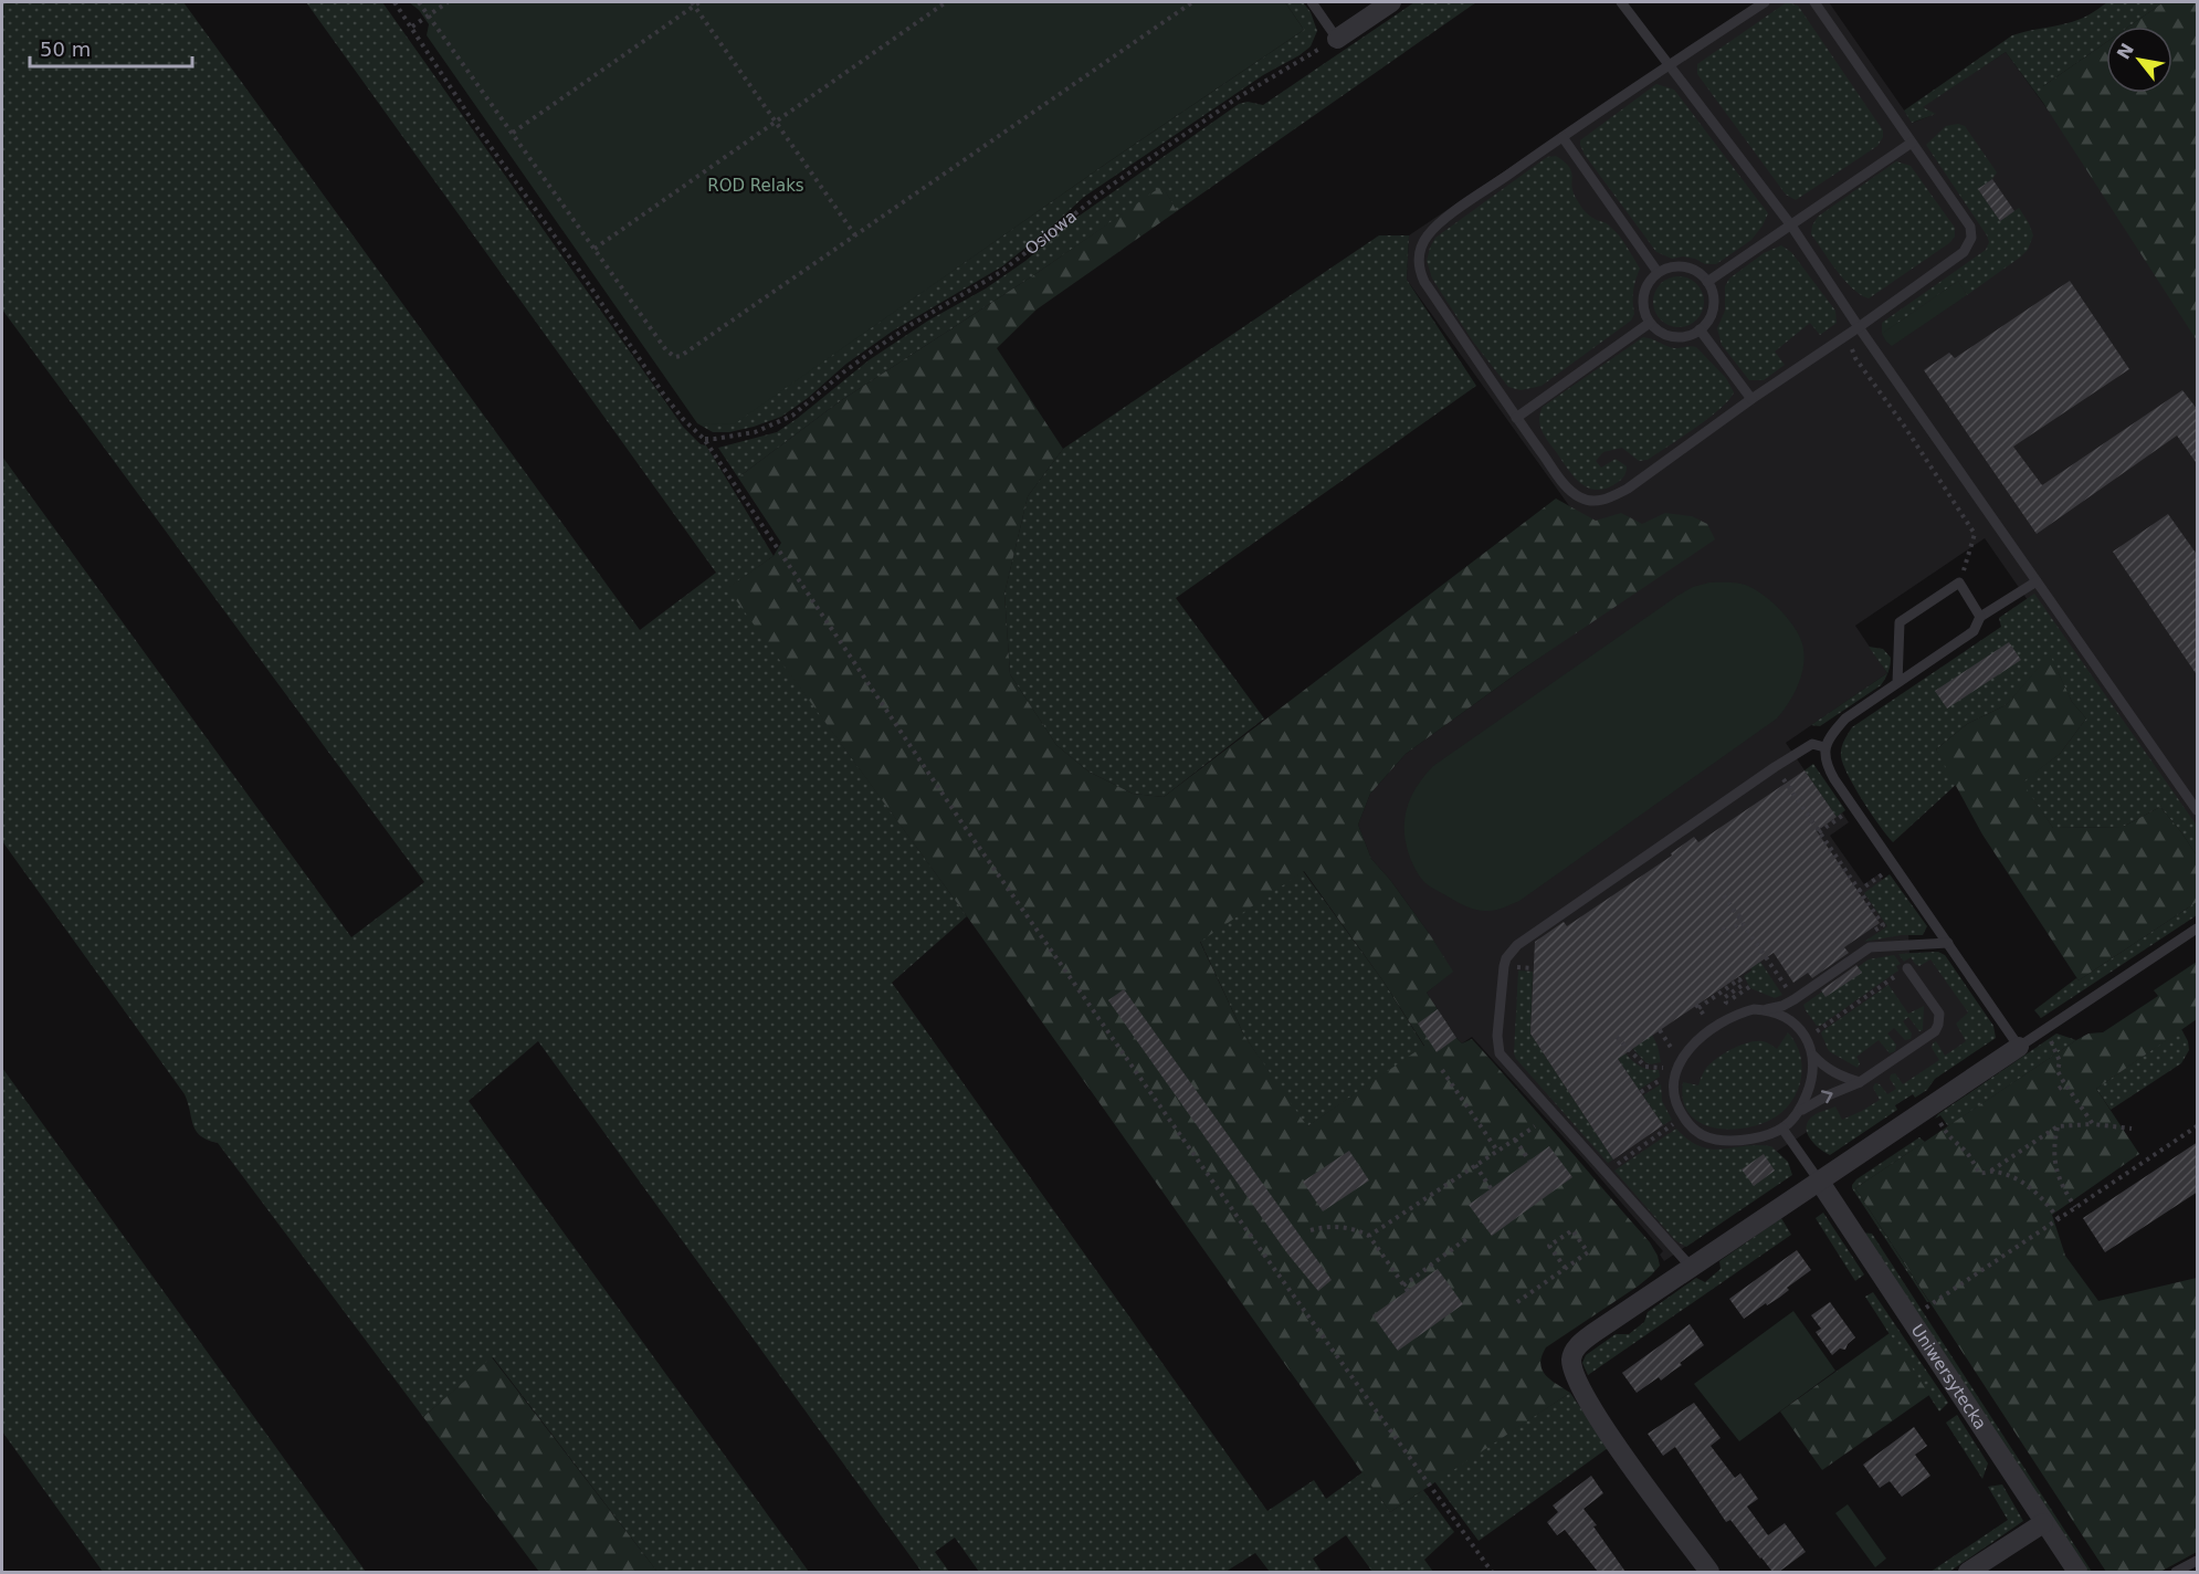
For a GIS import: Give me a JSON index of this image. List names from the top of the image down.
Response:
{
  "streets": {
    "street": ["Uniwersytecka"],
    "path": ["Osiowa"]
  },
  "parks": ["ROD Relaks"],
  "scale_bar": "50 m",
  "north": "top left"
}
